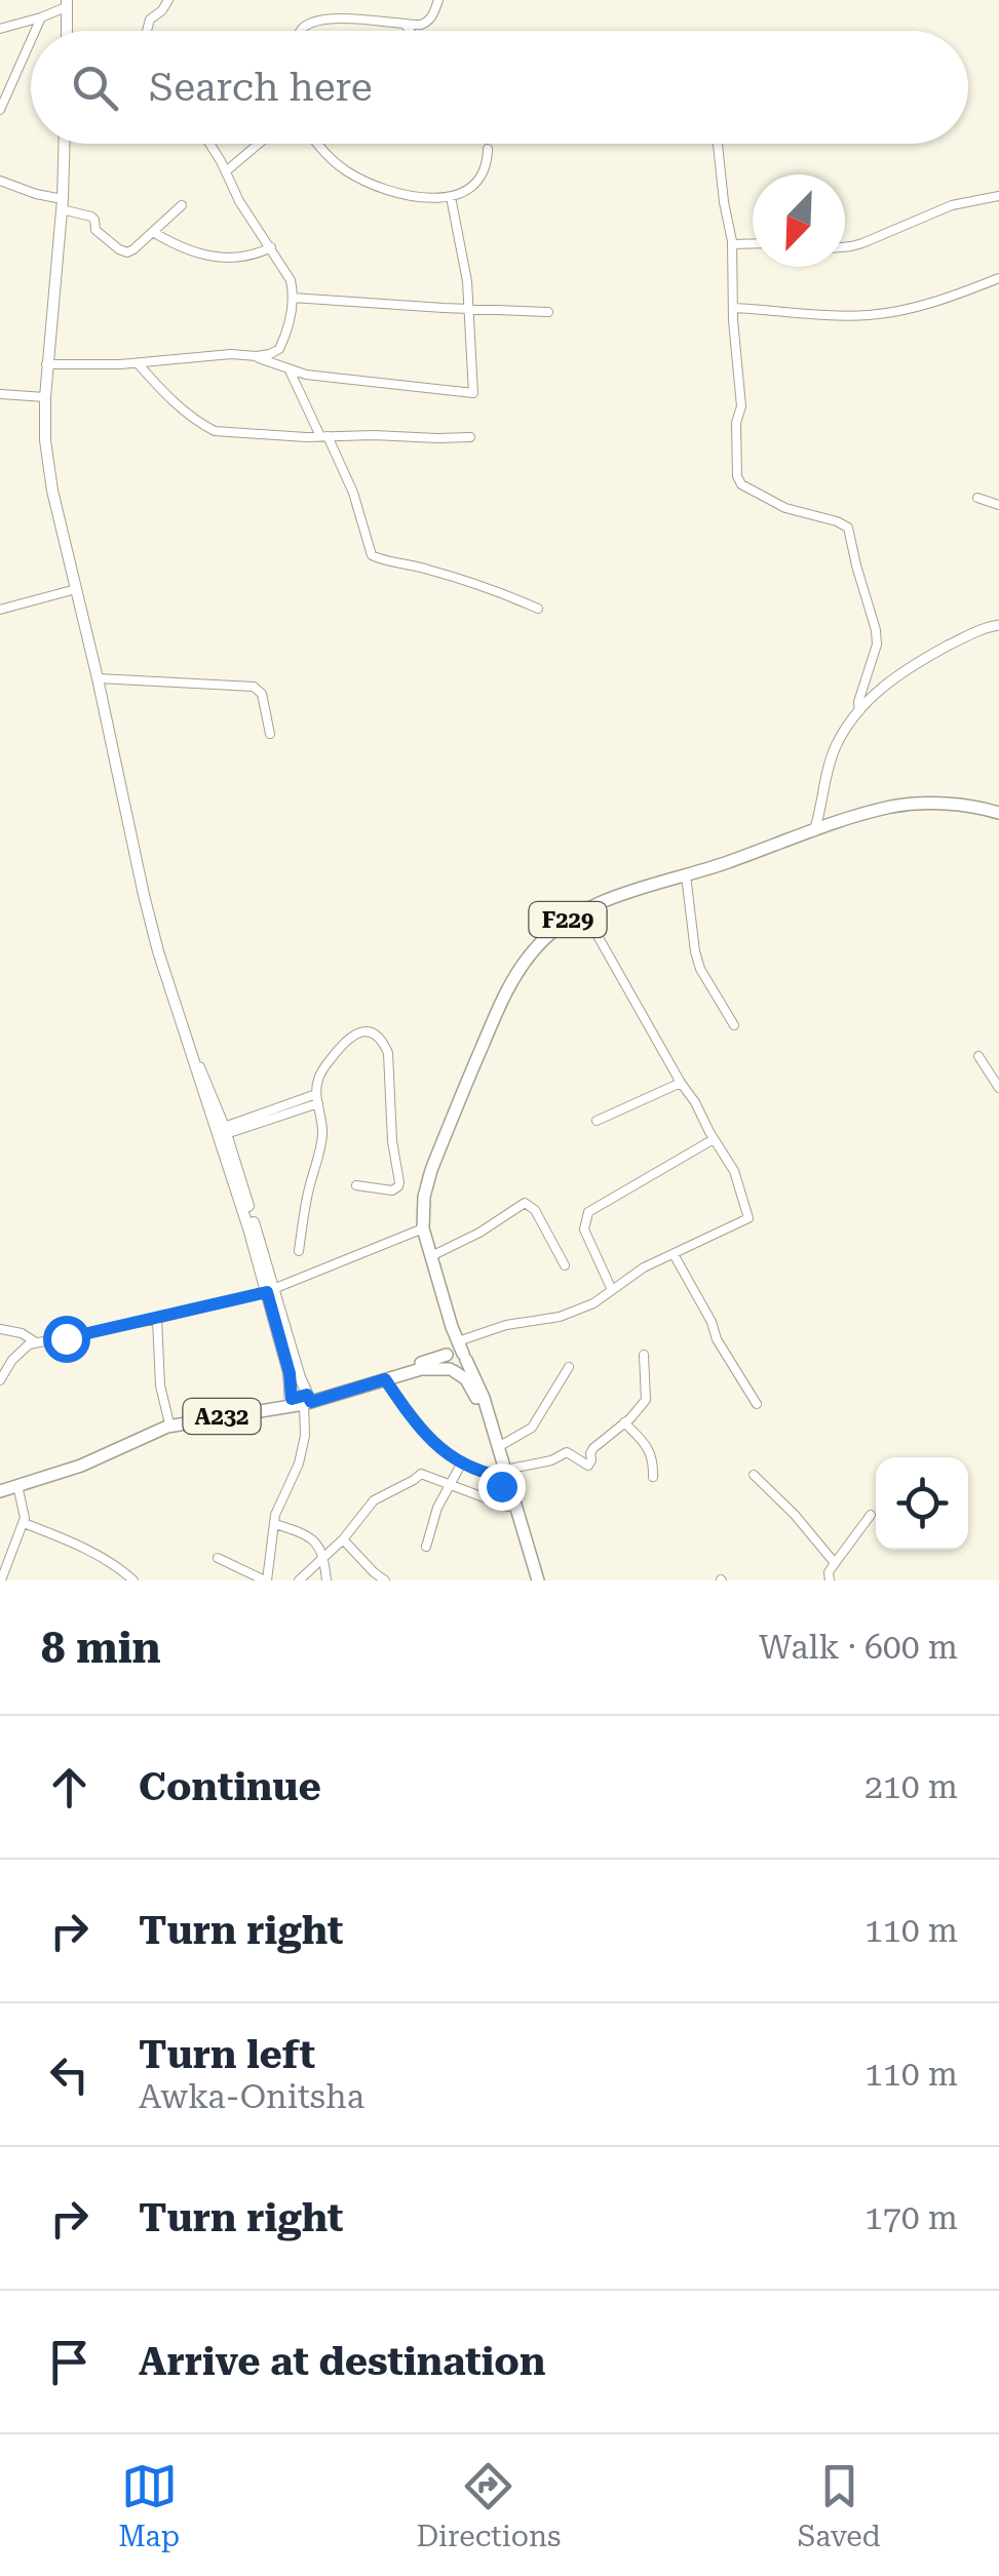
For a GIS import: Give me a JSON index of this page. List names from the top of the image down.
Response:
{
  "streets": {
    "main road": ["F229", "A232"]
  },
  "crossings": [
    ["F229", "A232"]
  ],
  "north": "bottom left",
  "page": {
    "search": "Search here",
    "heading": ["8 min", "Walk · 600 m"],
    "list": [
      ["Continue", "210 m"],
      ["Turn right", "110 m"],
      ["Turn left", "Awka-Onitsha", "110 m"],
      ["Turn right", "170 m"],
      "Arrive at destination"
    ],
    "nav": ["Map", "Directions", "Saved"]
  }
}
